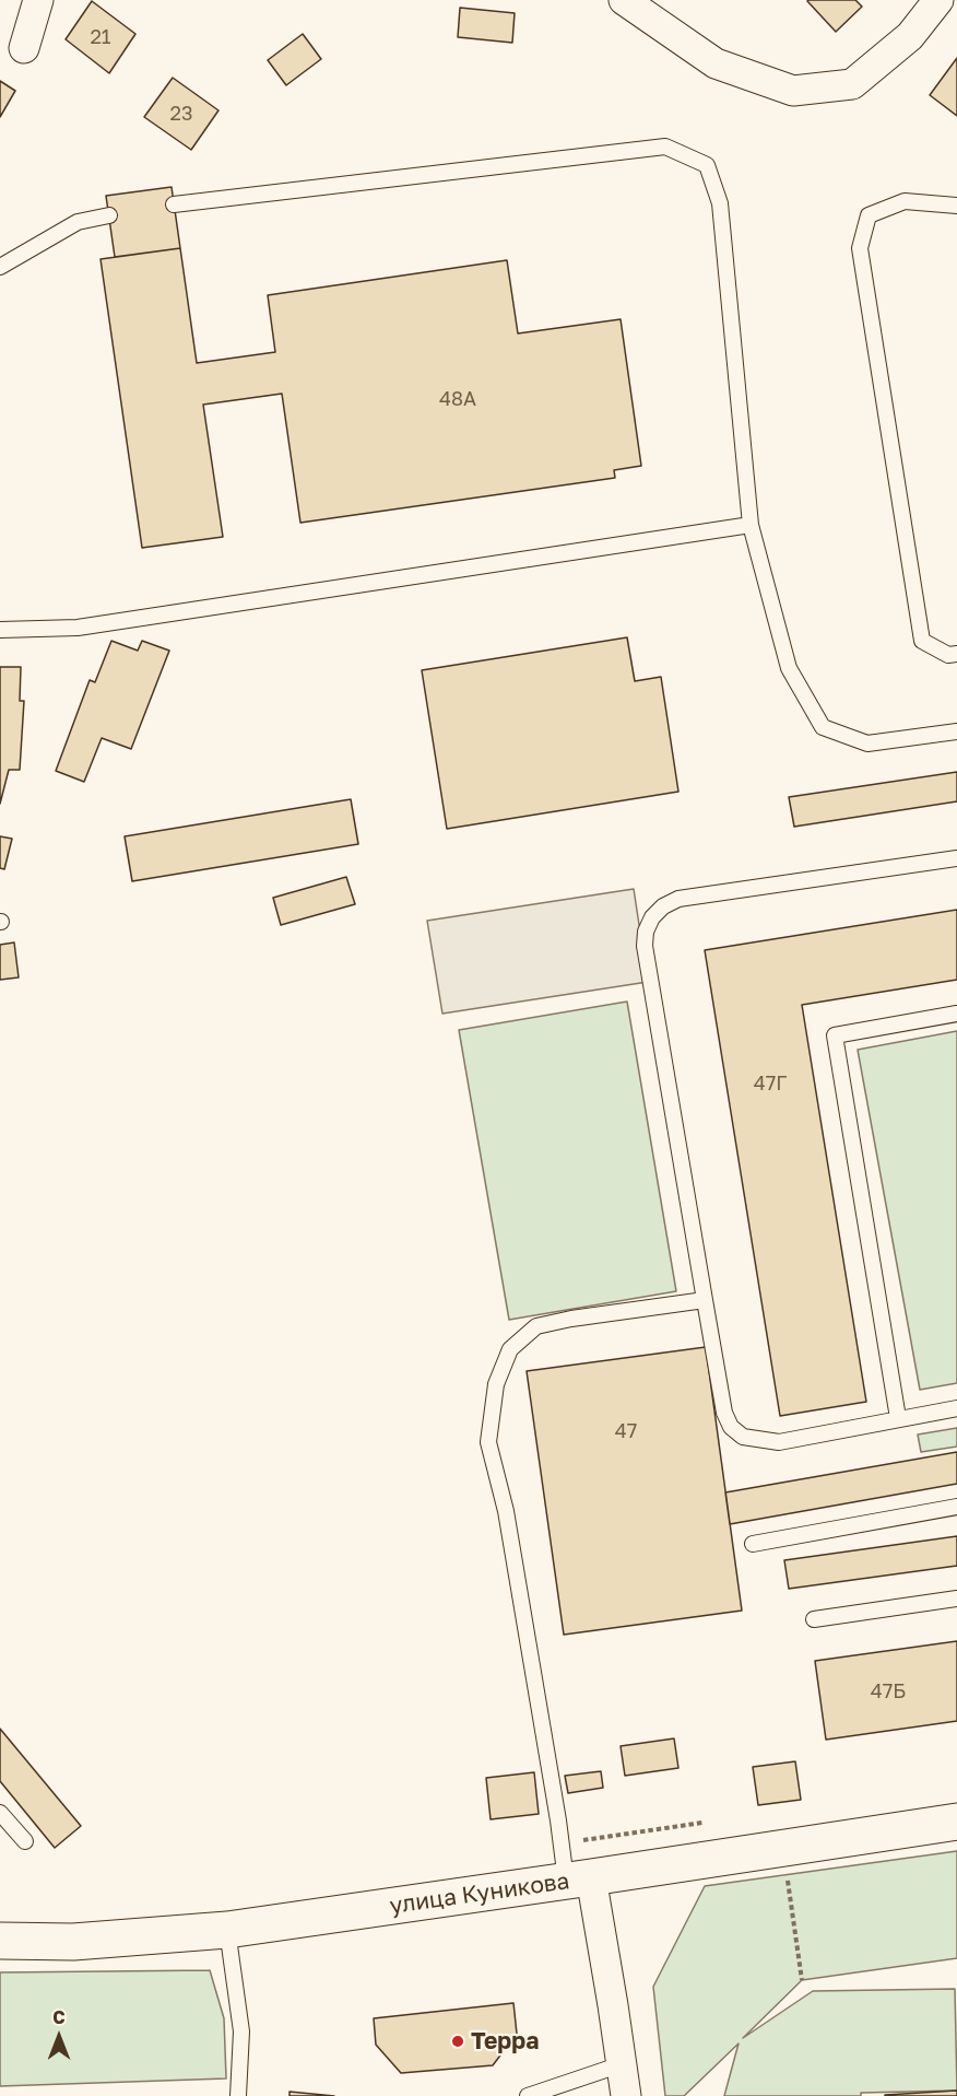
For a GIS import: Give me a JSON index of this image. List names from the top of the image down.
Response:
{
  "streets": {
    "street": ["улица Куникова"]
  },
  "places": ["Терра"],
  "house_numbers": [
    "21",
    "23",
    "48А",
    "47Г",
    "47",
    "47Б"
  ],
  "north": "top"
}
